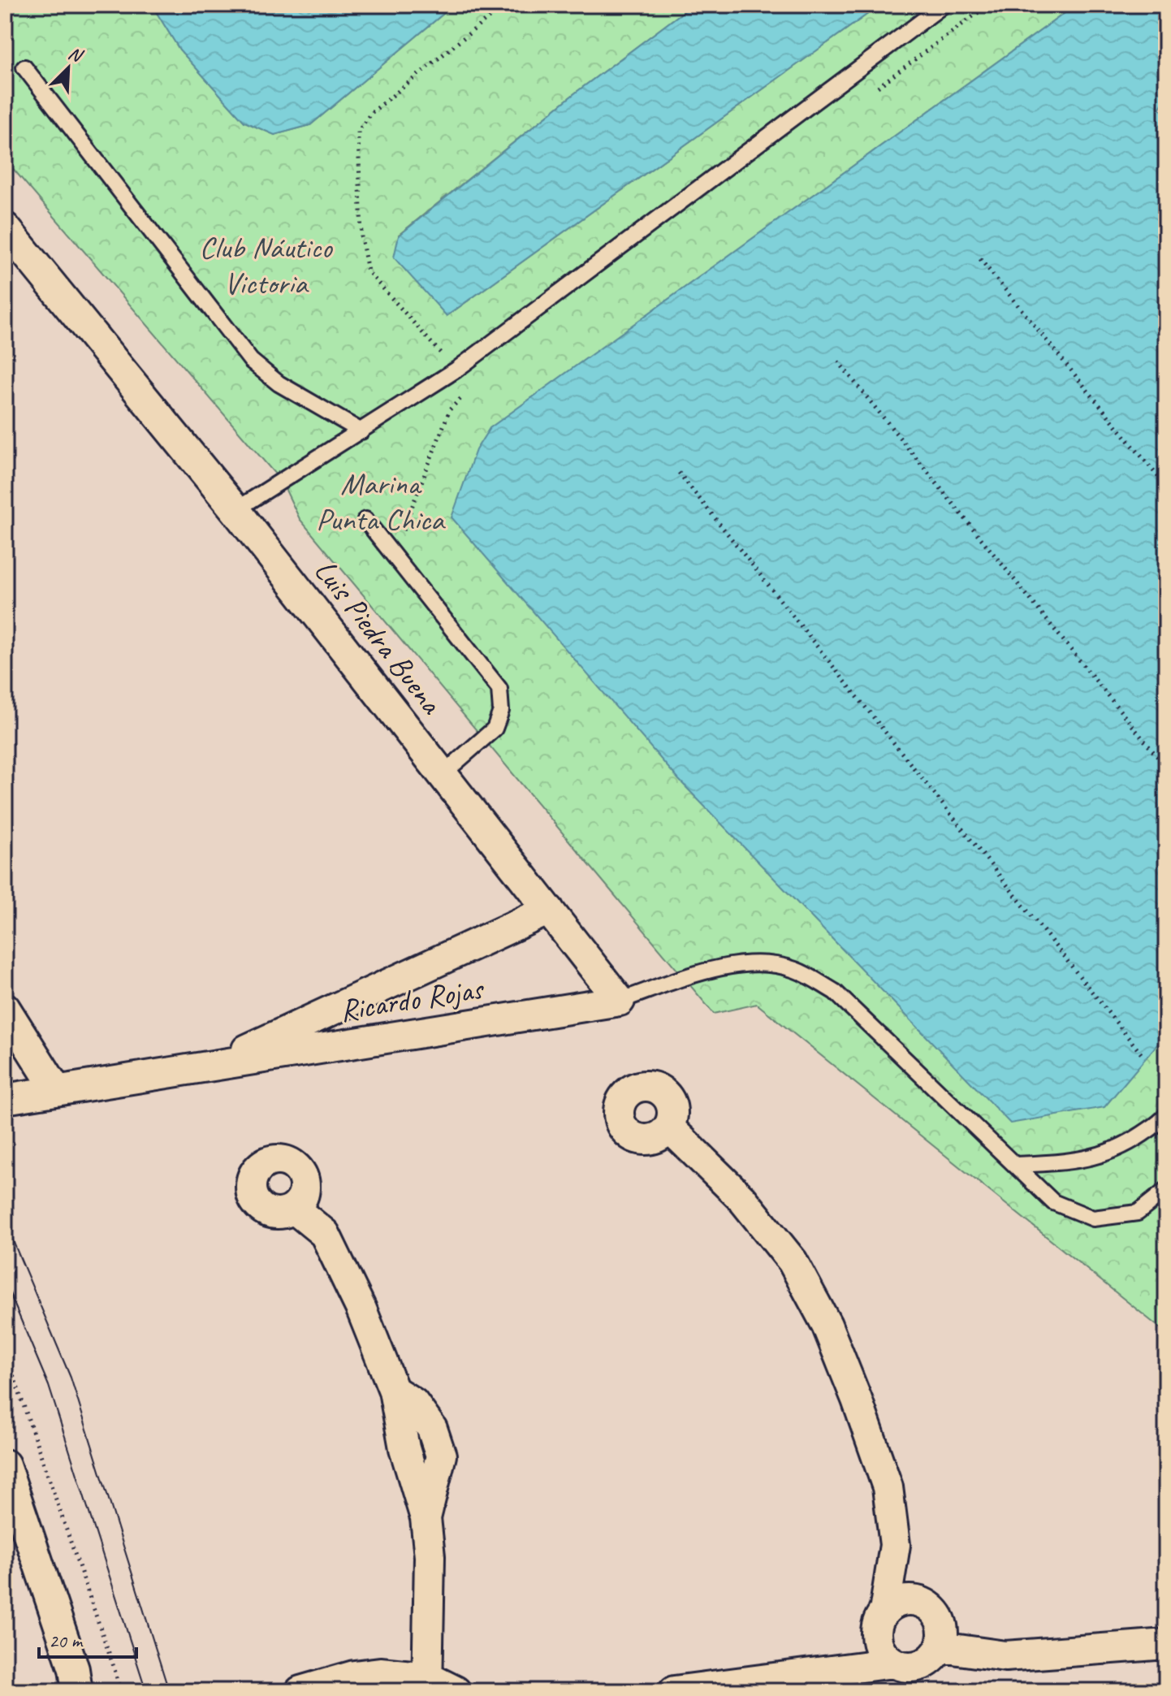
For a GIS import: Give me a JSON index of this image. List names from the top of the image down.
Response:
{
  "streets": {
    "street": ["Luis Piedra Buena", "Ricardo Rojas"]
  },
  "crossings": [
    ["Luis Piedra Buena", "Ricardo Rojas"]
  ],
  "parks": ["Club Náutico Victoria", "Marina Punta Chica"],
  "scale_bar": "20 m",
  "north": "top right"
}
